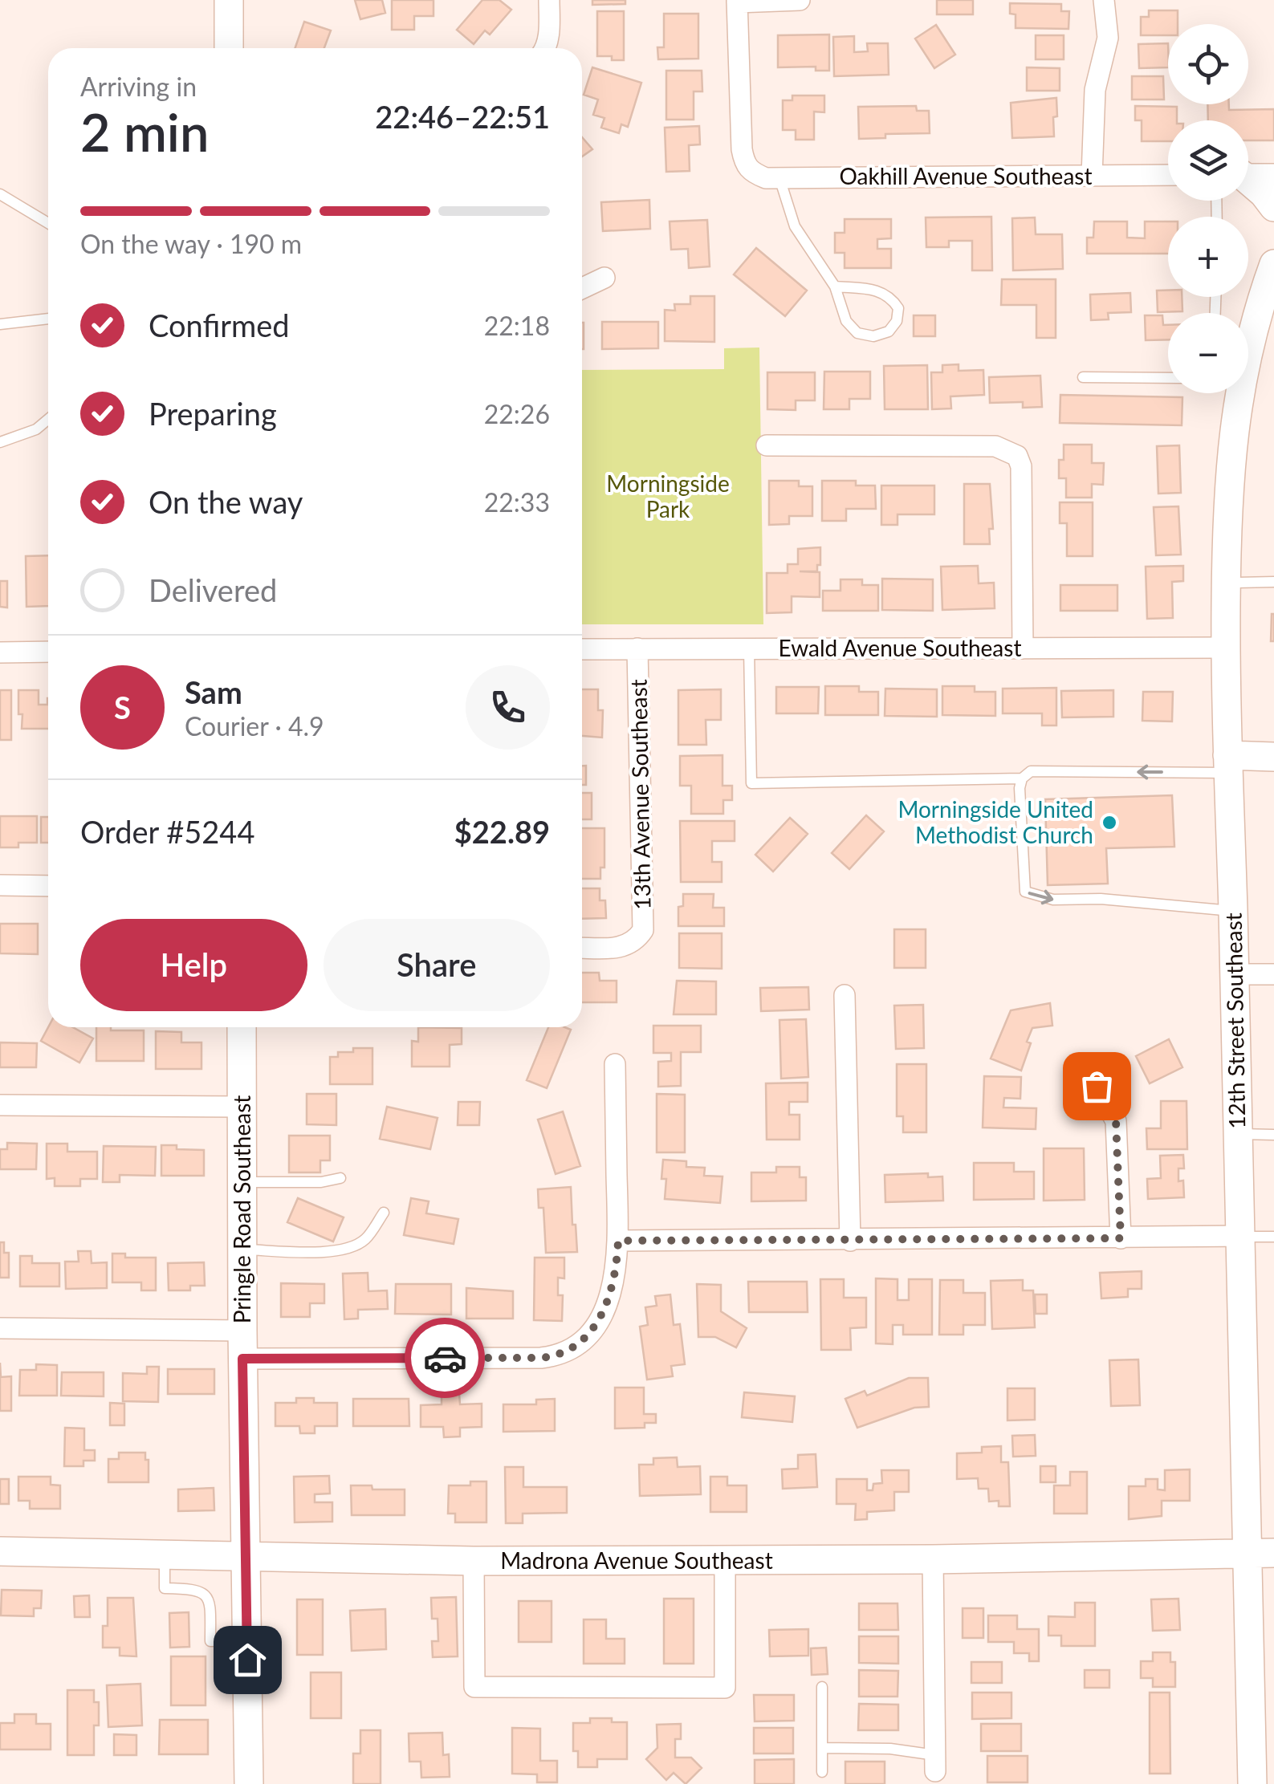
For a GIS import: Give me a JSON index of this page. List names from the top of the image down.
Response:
{
  "streets": {
    "main road": ["12th Street Southeast", "Pringle Road Southeast", "Madrona Avenue Southeast"],
    "street": ["Oakhill Avenue Southeast", "Ewald Avenue Southeast", "13th Avenue Southeast"]
  },
  "crossings": [
    ["Ewald Avenue Southeast", "13th Avenue Southeast"],
    ["Ewald Avenue Southeast", "12th Street Southeast"],
    ["12th Street Southeast", "Madrona Avenue Southeast"],
    ["Pringle Road Southeast", "Madrona Avenue Southeast"]
  ],
  "parks": ["Morningside Park"],
  "places": ["Morningside United Methodist Church"],
  "page": {
    "map_buttons": ["+", "−"],
    "heading": ["2 min", "Arriving in", "22:46–22:51"],
    "panel": [
      "Sam",
      "Courier · 4.9",
      "Order #5244",
      "$22.89"
    ],
    "bar": "On the way · 190 m",
    "list": [
      ["Confirmed", "22:18"],
      ["Preparing", "22:26"],
      ["On the way", "22:33"],
      "Delivered"
    ],
    "round": "S",
    "buttons": ["Help", "Share"]
  }
}
